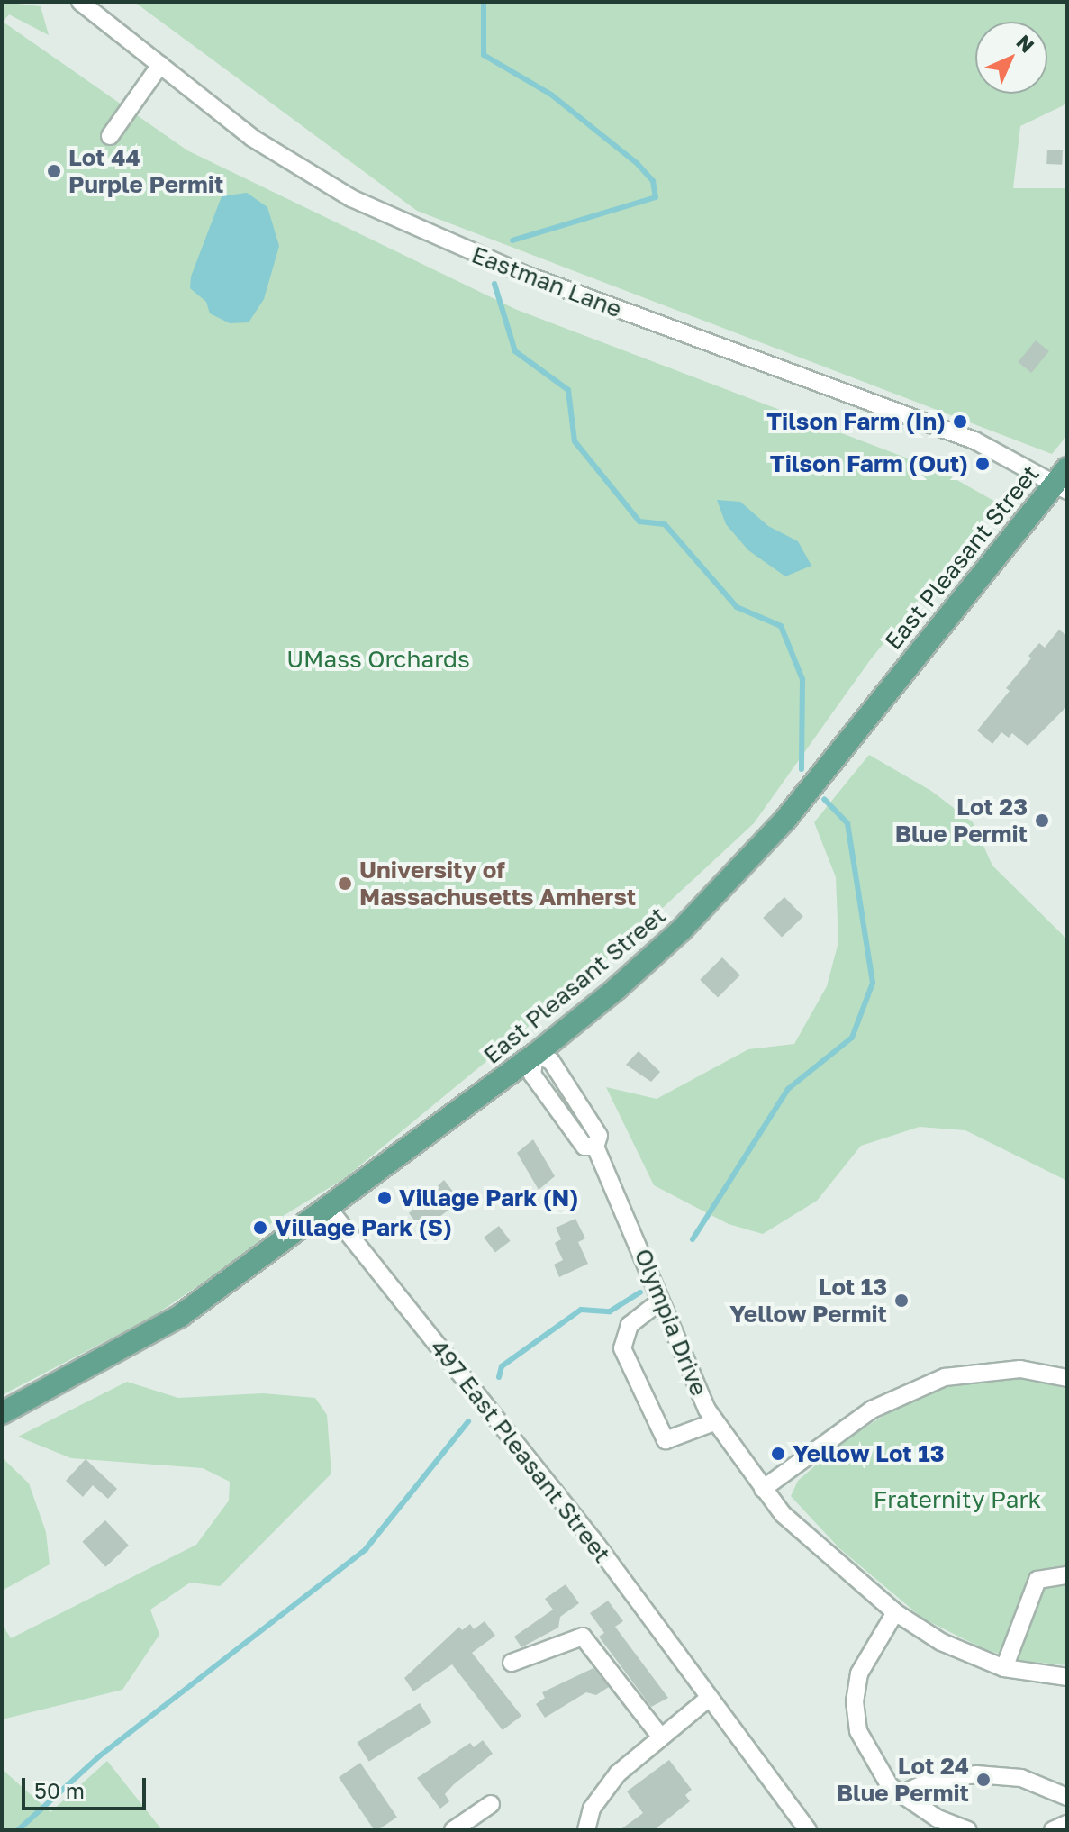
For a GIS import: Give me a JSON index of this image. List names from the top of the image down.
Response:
{
  "streets": {
    "main road": ["East Pleasant Street"],
    "street": ["Eastman Lane", "Olympia Drive", "497 East Pleasant Street"]
  },
  "crossings": [
    ["Eastman Lane", "East Pleasant Street"],
    ["East Pleasant Street", "Olympia Drive"],
    ["East Pleasant Street", "497 East Pleasant Street"]
  ],
  "parks": ["UMass Orchards", "Fraternity Park"],
  "places": [
    "Lot 44 Purple Permit",
    "Tilson Farm (In)",
    "Tilson Farm (Out)",
    "Lot 23 Blue Permit",
    "University of Massachusetts Amherst",
    "Village Park (N)",
    "Village Park (S)",
    "Lot 13 Yellow Permit",
    "Yellow Lot 13",
    "Lot 24 Blue Permit"
  ],
  "scale_bar": "50 m",
  "north": "top right"
}
